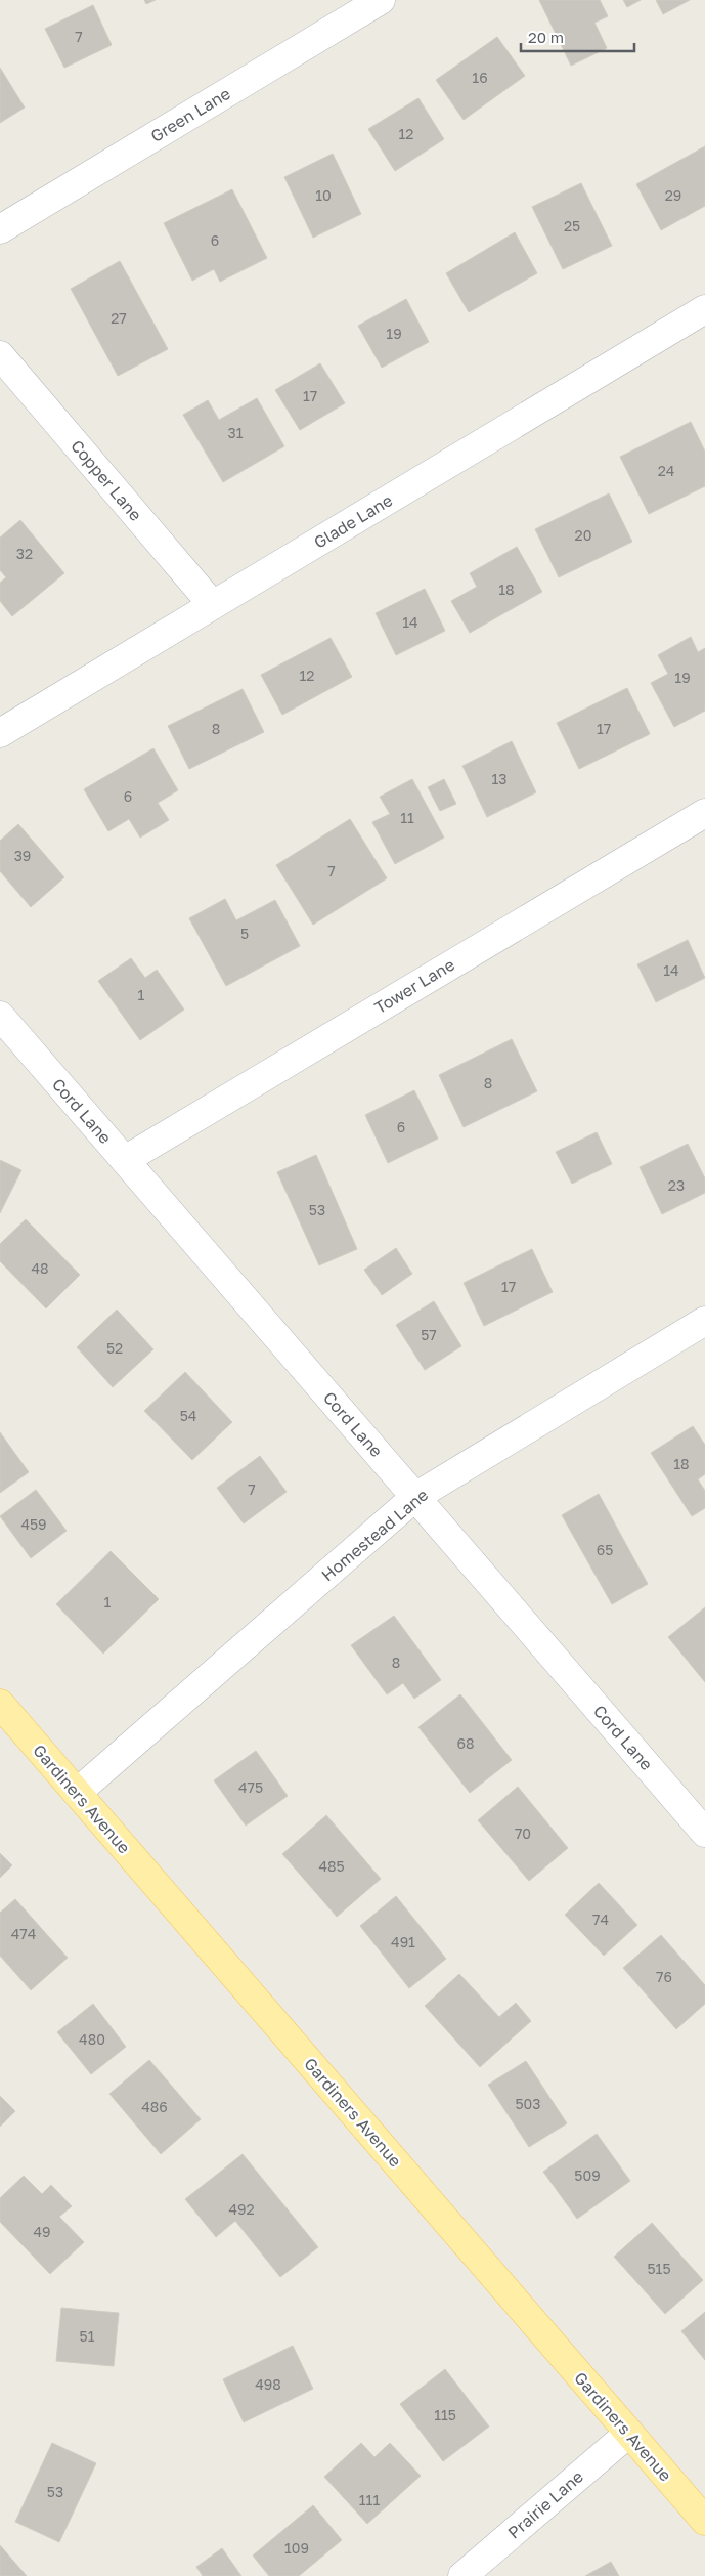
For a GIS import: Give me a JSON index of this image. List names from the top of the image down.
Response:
{
  "streets": {
    "main road": ["Gardiners Avenue"],
    "street": [
      "Green Lane",
      "Copper Lane",
      "Glade Lane",
      "Tower Lane",
      "Cord Lane",
      "Homestead Lane",
      "Prairie Lane"
    ]
  },
  "crossings": [
    ["Copper Lane", "Glade Lane"],
    ["Tower Lane", "Cord Lane"],
    ["Cord Lane", "Homestead Lane"],
    ["Homestead Lane", "Gardiners Avenue"],
    ["Gardiners Avenue", "Prairie Lane"]
  ],
  "house_numbers": [
    "7",
    "16",
    "12",
    "10",
    "29",
    "25",
    "6",
    "27",
    "19",
    "17",
    "31",
    "24",
    "20",
    "32",
    "18",
    "14",
    "12",
    "19",
    "8",
    "17",
    "13",
    "6",
    "11",
    "39",
    "7",
    "5",
    "14",
    "1",
    "8",
    "6",
    "23",
    "53",
    "48",
    "17",
    "57",
    "52",
    "54",
    "18",
    "7",
    "459",
    "65",
    "1",
    "8",
    "68",
    "475",
    "70",
    "485",
    "74",
    "474",
    "491",
    "76",
    "480",
    "503",
    "486",
    "509",
    "492",
    "49",
    "515",
    "51",
    "498",
    "115",
    "53",
    "111",
    "109"
  ],
  "scale_bar": "20 m"
}
